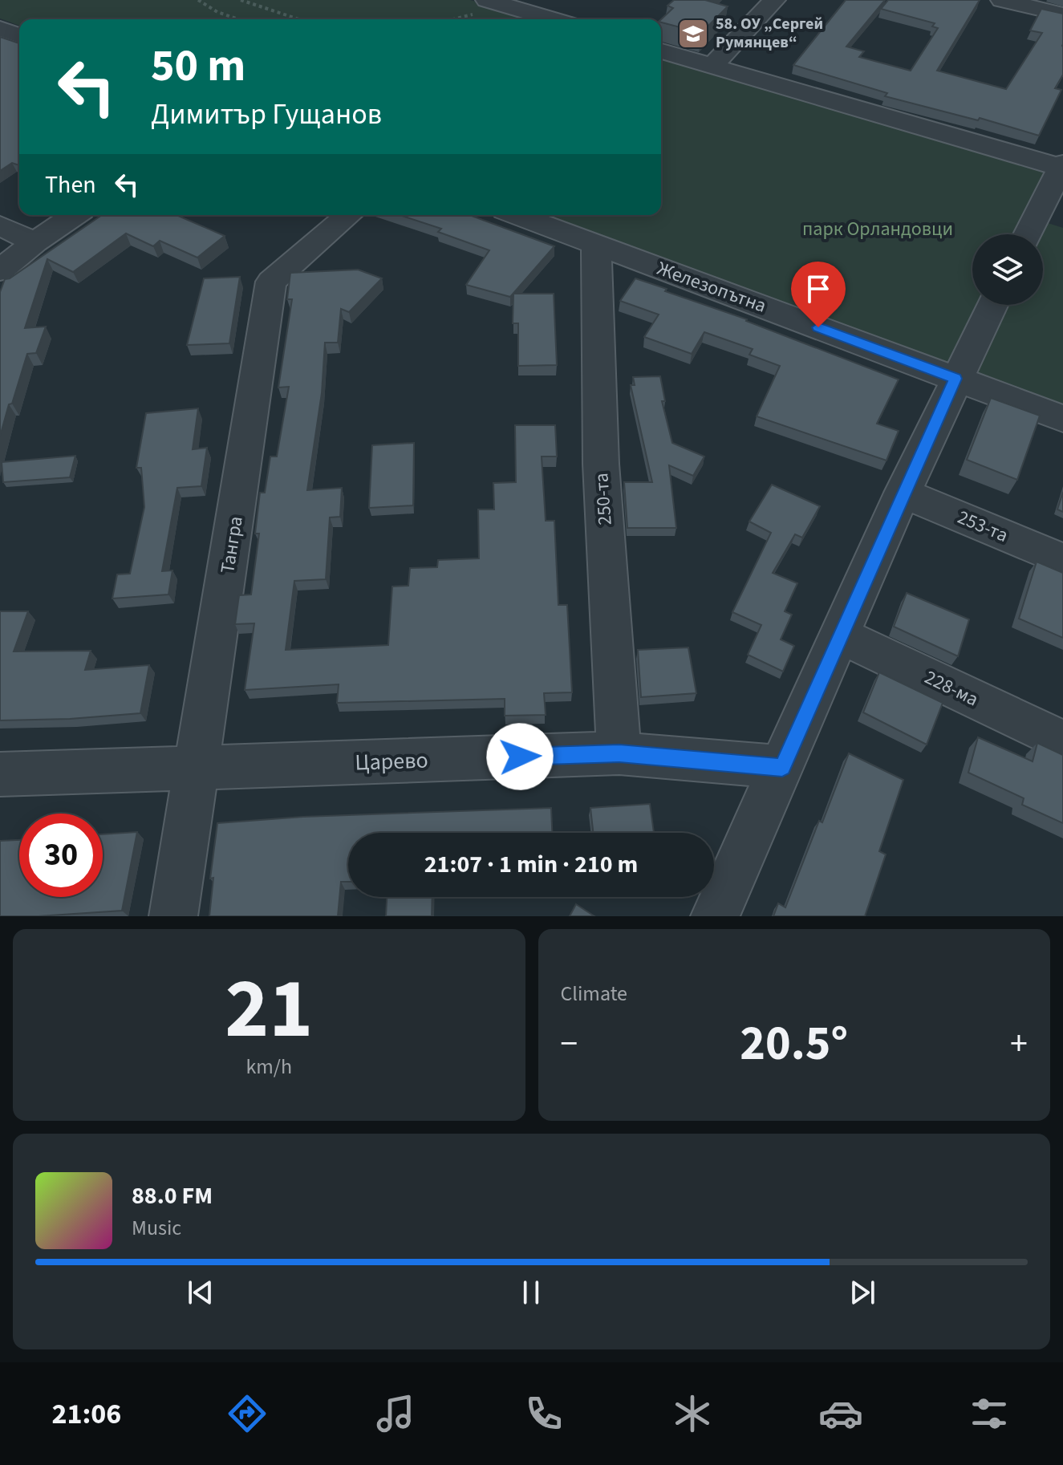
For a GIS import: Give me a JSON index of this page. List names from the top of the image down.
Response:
{
  "streets": {
    "street": [
      "Железопътна",
      "250-та",
      "253-та",
      "Тангра",
      "228-ма",
      "Царево"
    ]
  },
  "crossings": [
    ["Железопътна", "250-та"],
    ["250-та", "Царево"],
    ["Тангра", "Царево"]
  ],
  "parks": ["парк Орландовци"],
  "places": {
    "school or university": ["58. ОУ „Сергей Румянцев“"]
  },
  "page": {
    "turn": ["50 m", "Димитър Гущанов"],
    "then": "Then",
    "limit": "30",
    "trip": "21:07 · 1 min · 210 m",
    "tile": [
      ["21", "km/h"],
      "Climate"
    ],
    "heat": ["−", "20.5°", "+"],
    "song": ["88.0 FM", "Music"],
    "tabs": "21:06"
  }
}
